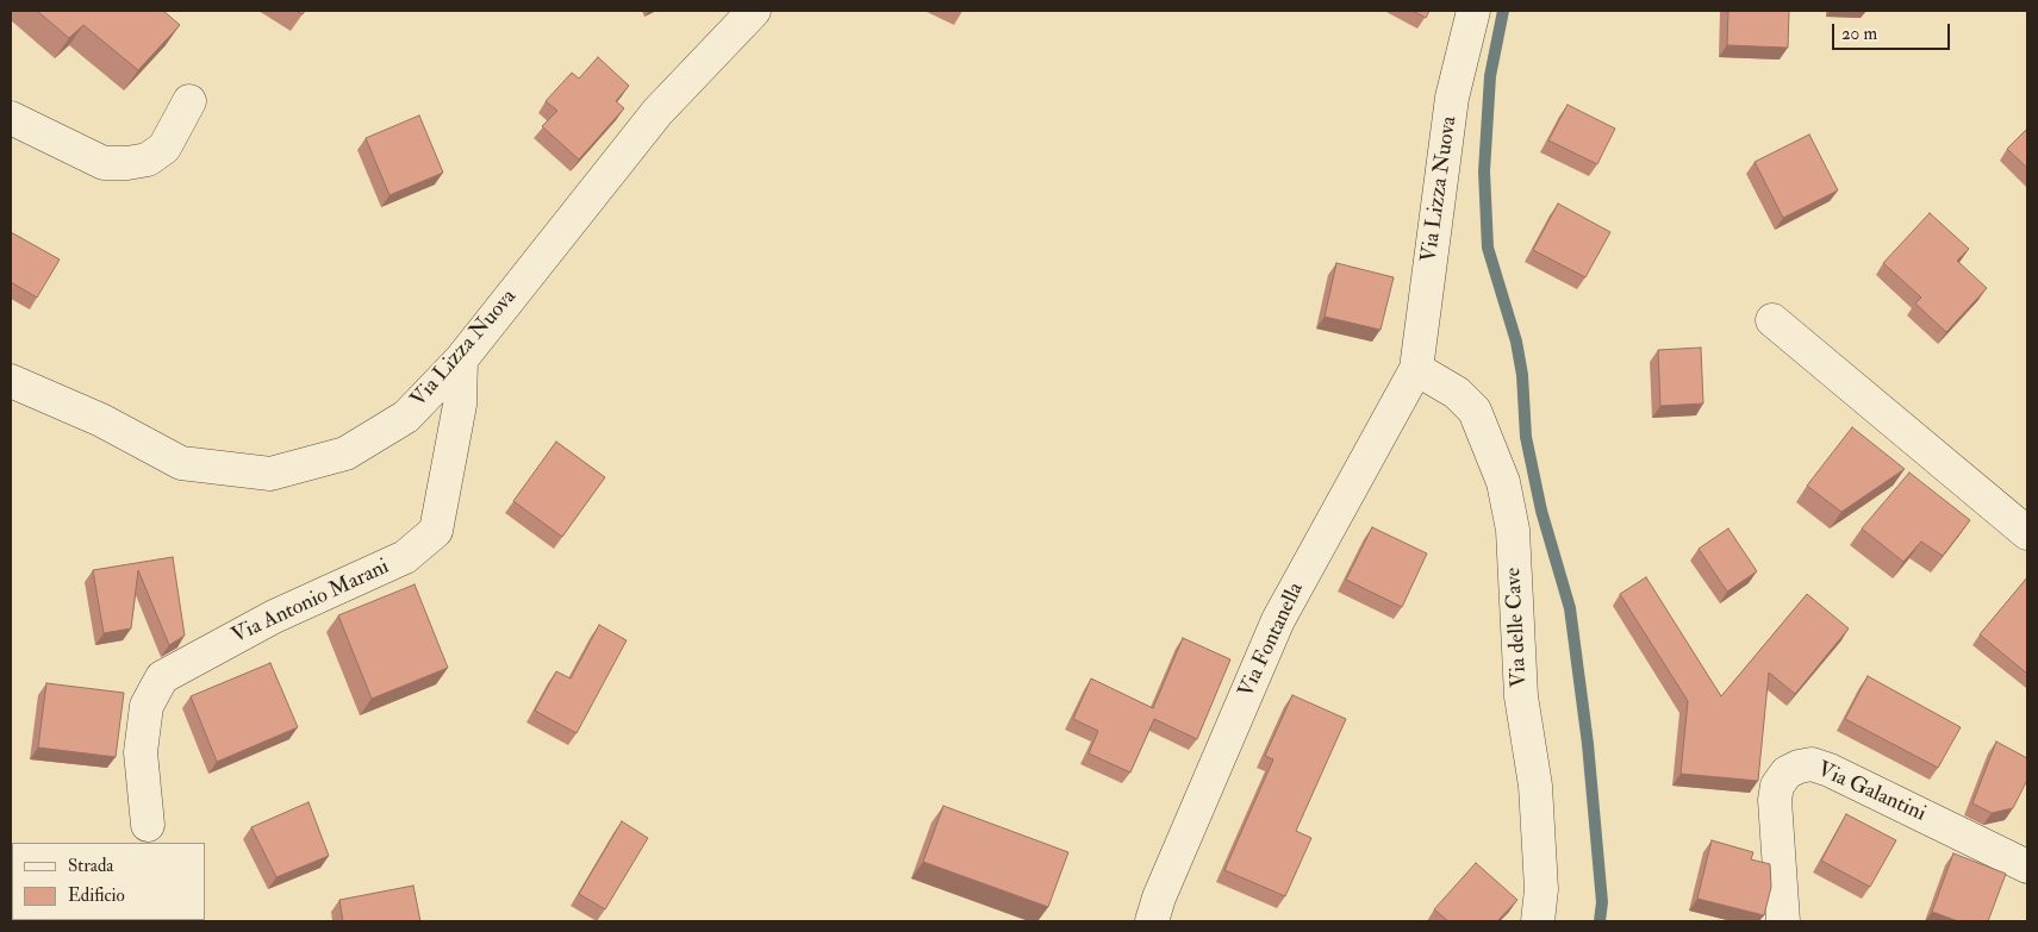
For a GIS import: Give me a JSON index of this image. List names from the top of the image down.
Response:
{
  "streets": {
    "street": [
      "Via Lizza Nuova",
      "Via Antonio Marani",
      "Via delle Cave",
      "Via Fontanella",
      "Via Galantini"
    ]
  },
  "crossings": [
    ["Via Lizza Nuova", "Via Antonio Marani"],
    ["Via Lizza Nuova", "Via delle Cave"],
    ["Via Lizza Nuova", "Via Fontanella"],
    ["Via delle Cave", "Via Fontanella"]
  ],
  "legend": ["Strada", "Edificio"],
  "scale_bar": "20 m"
}
